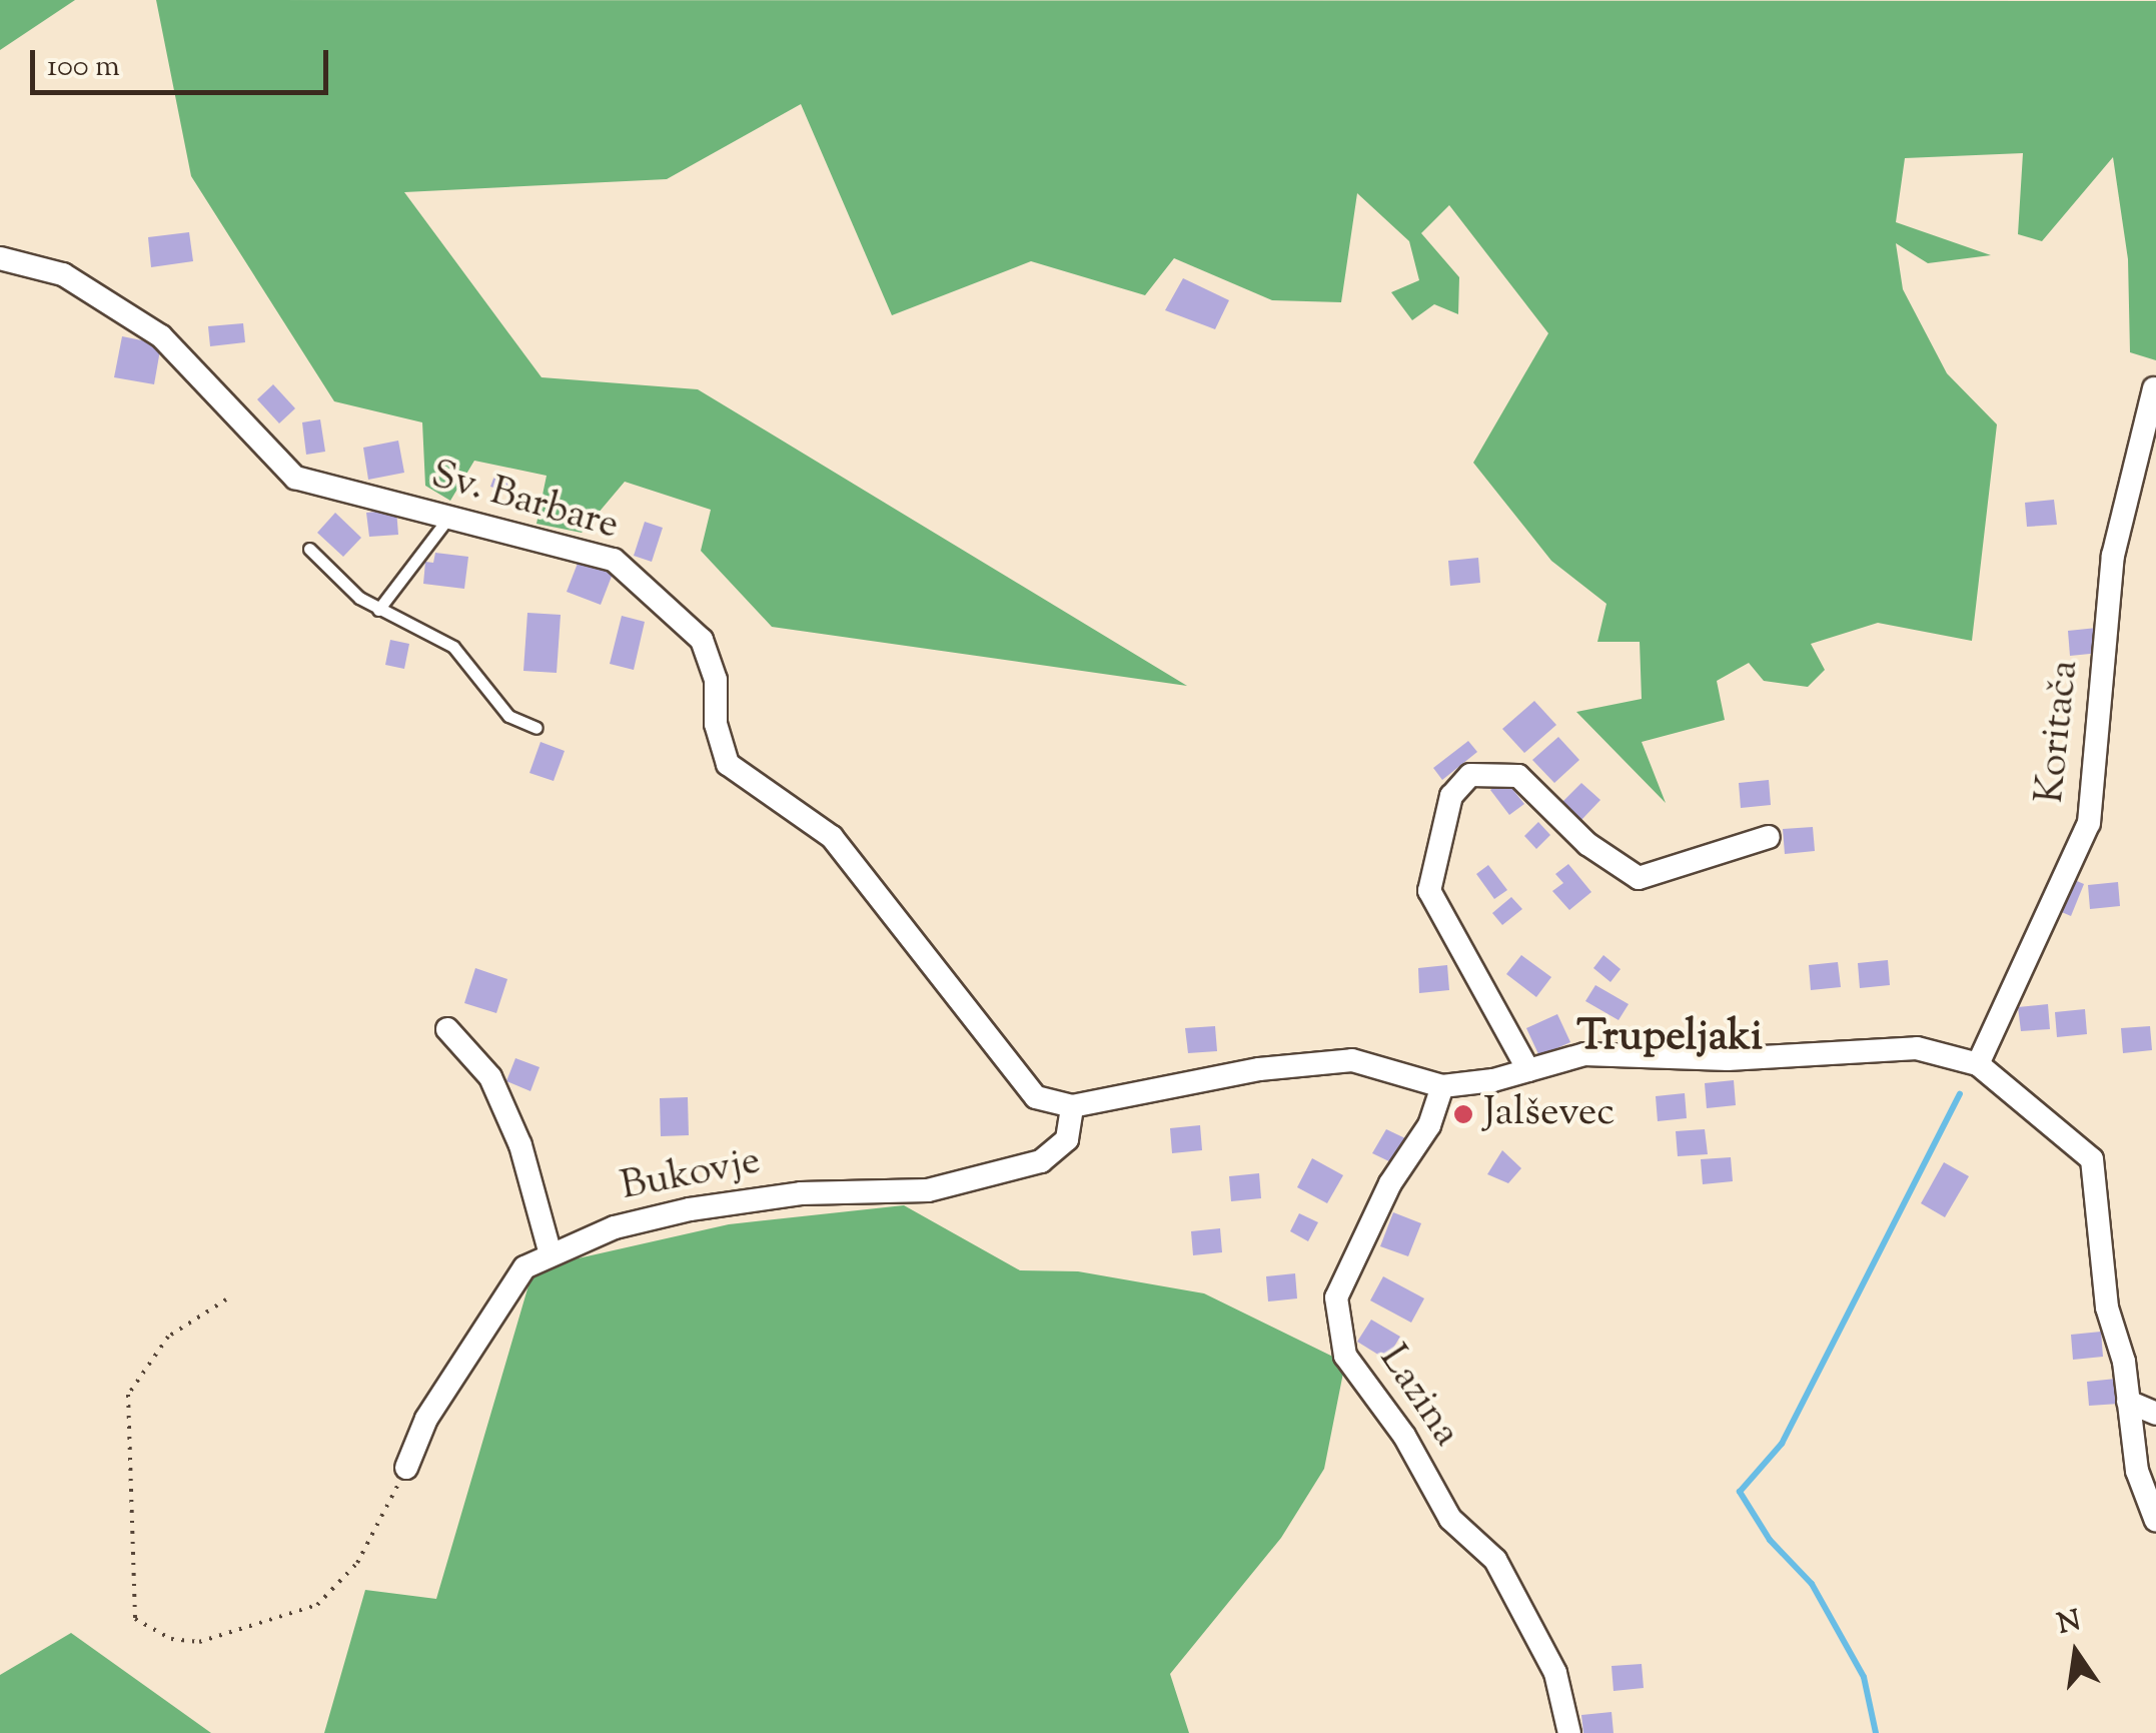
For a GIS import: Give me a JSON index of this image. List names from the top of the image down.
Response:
{
  "streets": {
    "street": [
      "Sv. Barbare",
      "Koritača",
      "Bukovje",
      "Lazina"
    ]
  },
  "crossings": [
    ["Sv. Barbare", "Bukovje"]
  ],
  "districts": ["Trupeljaki"],
  "places": ["Jalševec"],
  "scale_bar": "100 m",
  "north": "top"
}
